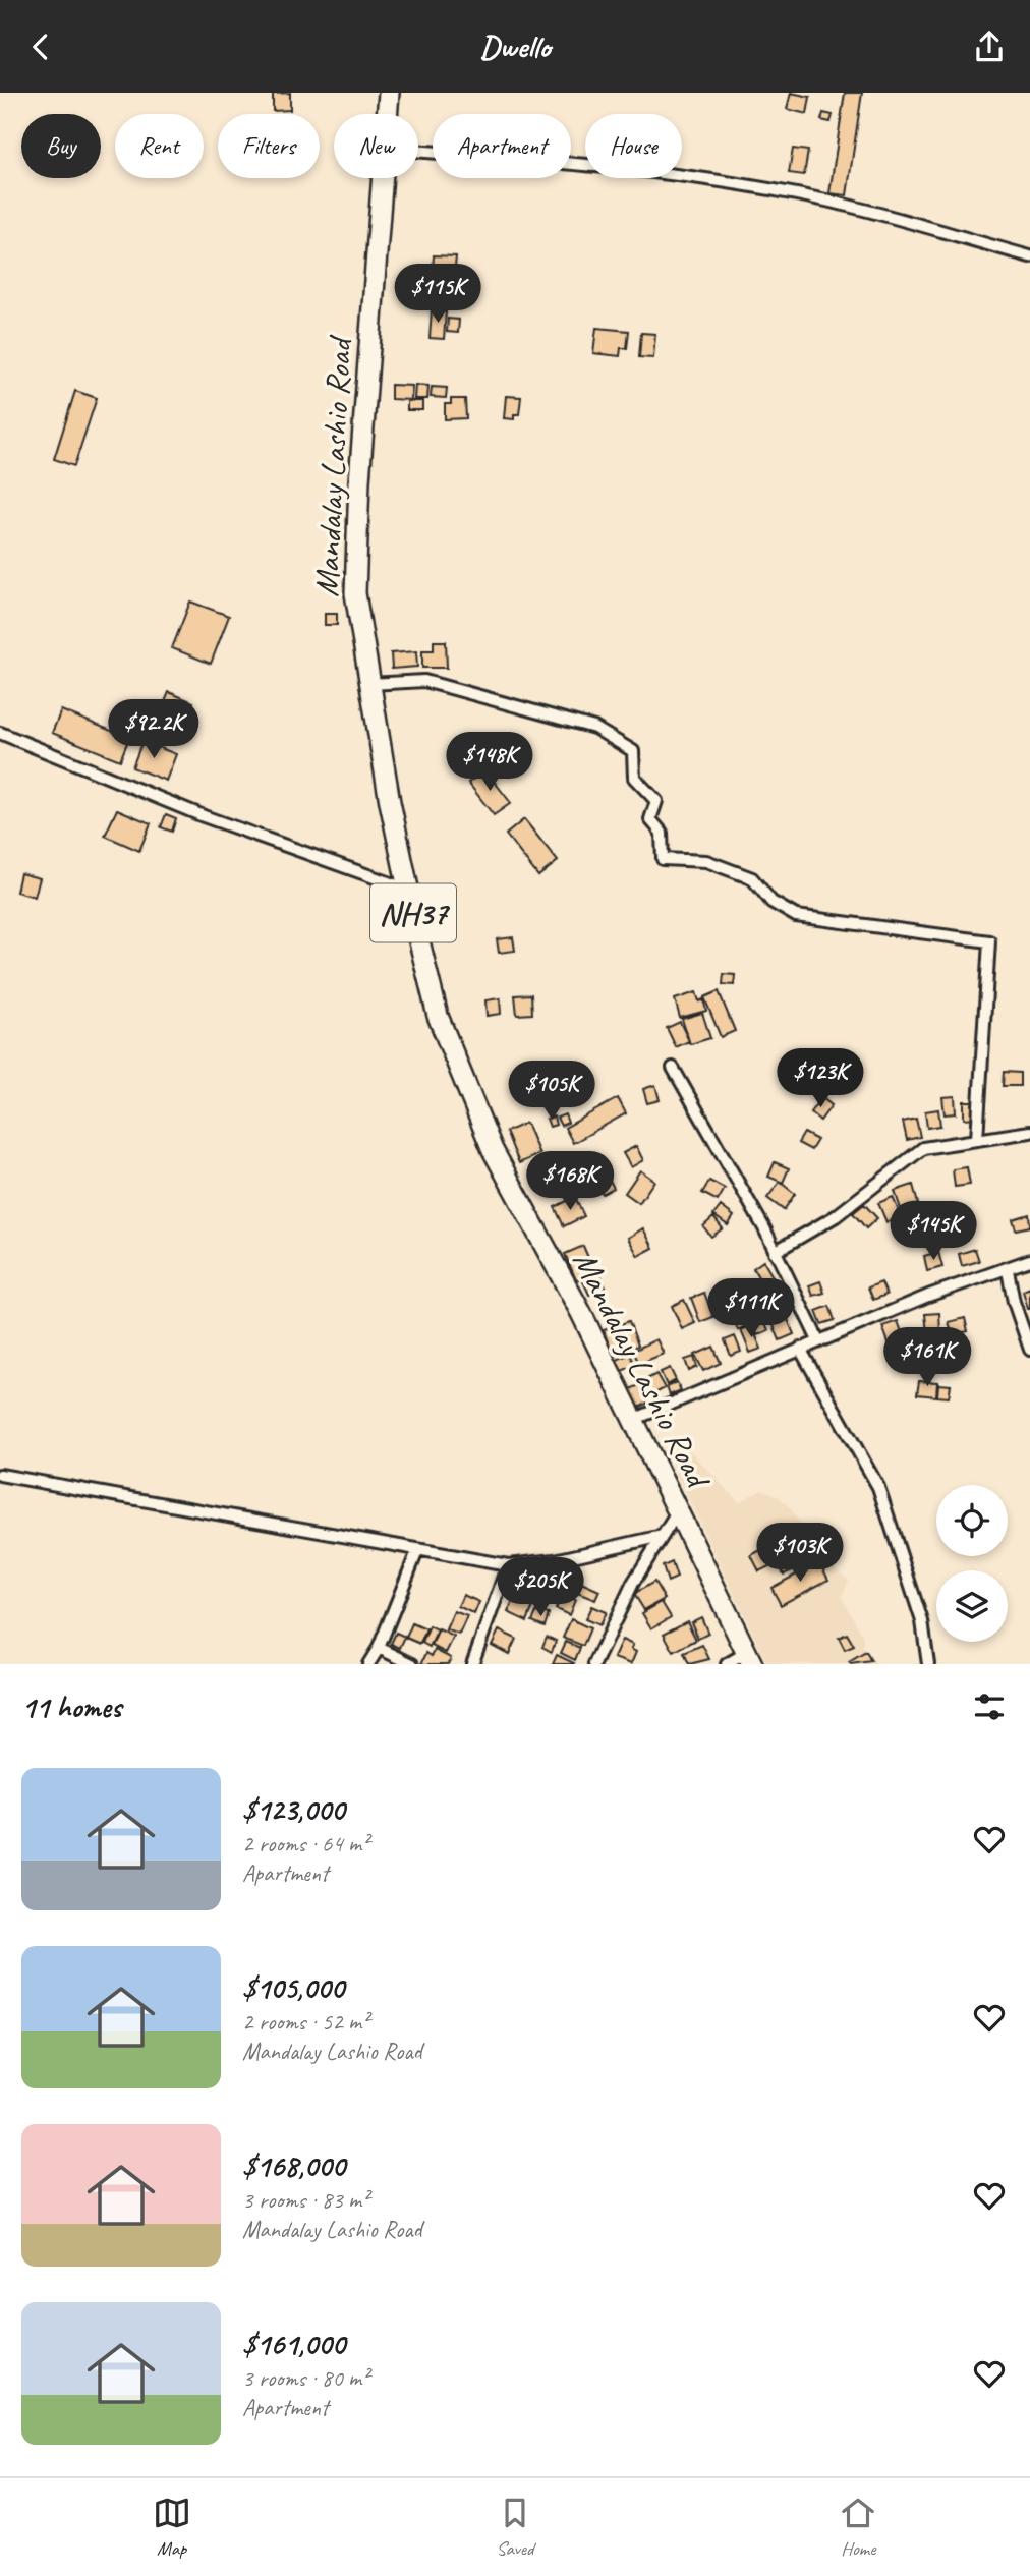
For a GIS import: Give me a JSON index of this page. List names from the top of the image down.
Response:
{
  "streets": {
    "highway": ["Mandalay Lashio Road", "NH37"]
  },
  "page": {
    "header": "Dwello",
    "chip": [
      "Buy",
      "Rent",
      "Filters",
      "New",
      "Apartment",
      "House"
    ],
    "price": [
      "$115K",
      "$92.2K",
      "$148K",
      "$123K",
      "$105K",
      "$168K",
      "$145K",
      "$111K",
      "$161K",
      "$103K",
      "$205K"
    ],
    "heading": "11 homes",
    "list": [
      {
        "name": "$123,000",
        "note": "2 rooms · 64 m² · Apartment"
      },
      {
        "name": "$105,000",
        "note": "2 rooms · 52 m² · Mandalay Lashio Road"
      },
      {
        "name": "$168,000",
        "note": "3 rooms · 83 m² · Mandalay Lashio Road"
      },
      {
        "name": "$161,000",
        "note": "3 rooms · 80 m² · Apartment"
      }
    ],
    "tabs": ["Map", "Saved", "Home"]
  }
}
